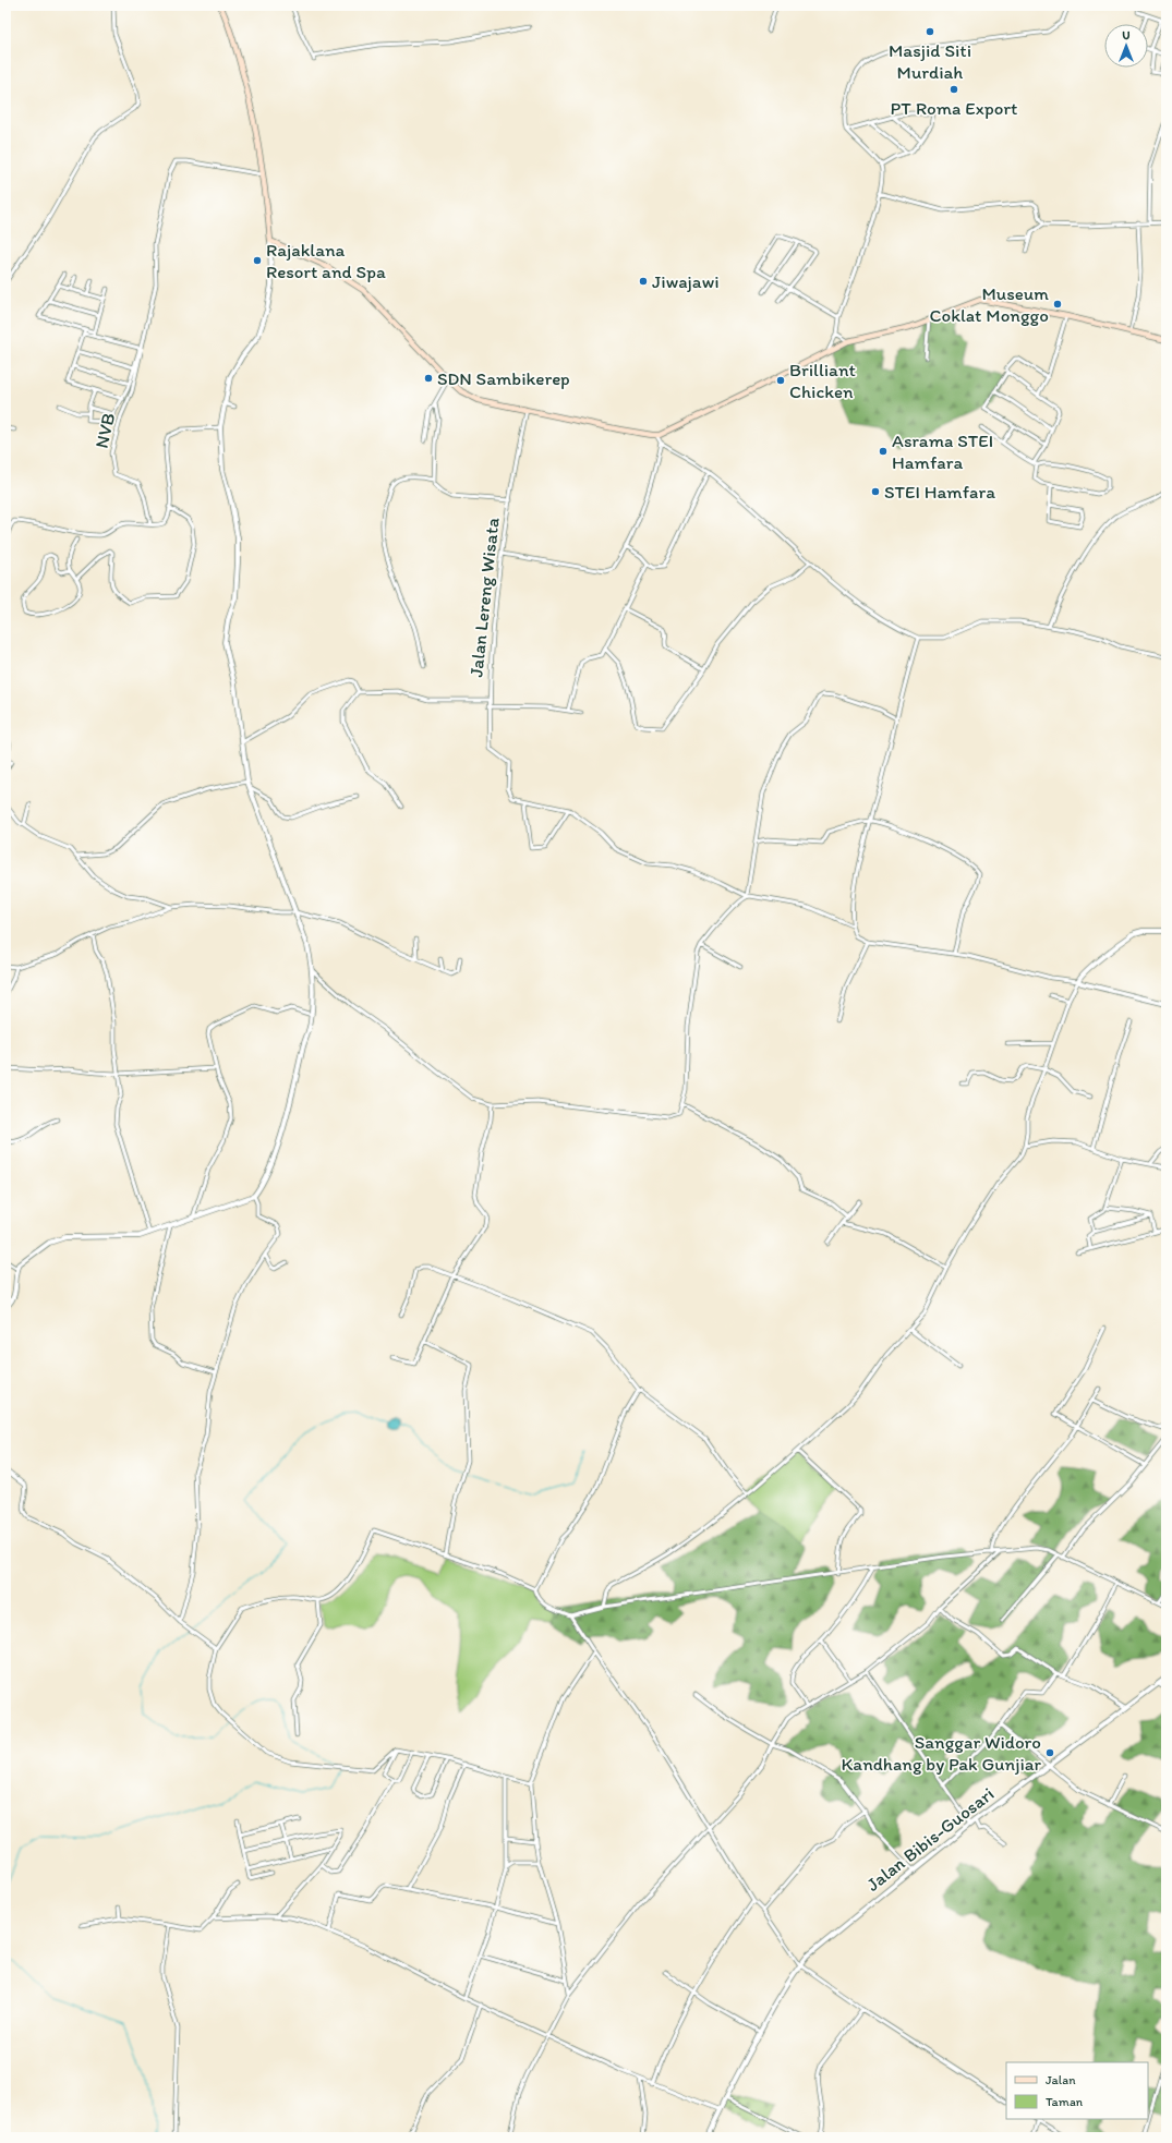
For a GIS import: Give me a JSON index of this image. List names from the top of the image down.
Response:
{
  "streets": {
    "street": ["NVB", "Jalan Lereng Wisata", "Jalan Bibis-Guosari"]
  },
  "places": [
    "Masjid Siti Murdiah",
    "PT Roma Export",
    "Rajaklana Resort and Spa",
    "Jiwajawi",
    "Museum Coklat Monggo",
    "SDN Sambikerep",
    "Brilliant Chicken",
    "Asrama STEI Hamfara",
    "STEI Hamfara",
    "Sanggar Widoro Kandhang by Pak Gunjiar"
  ],
  "legend": ["Jalan", "Taman"],
  "north": "top"
}
